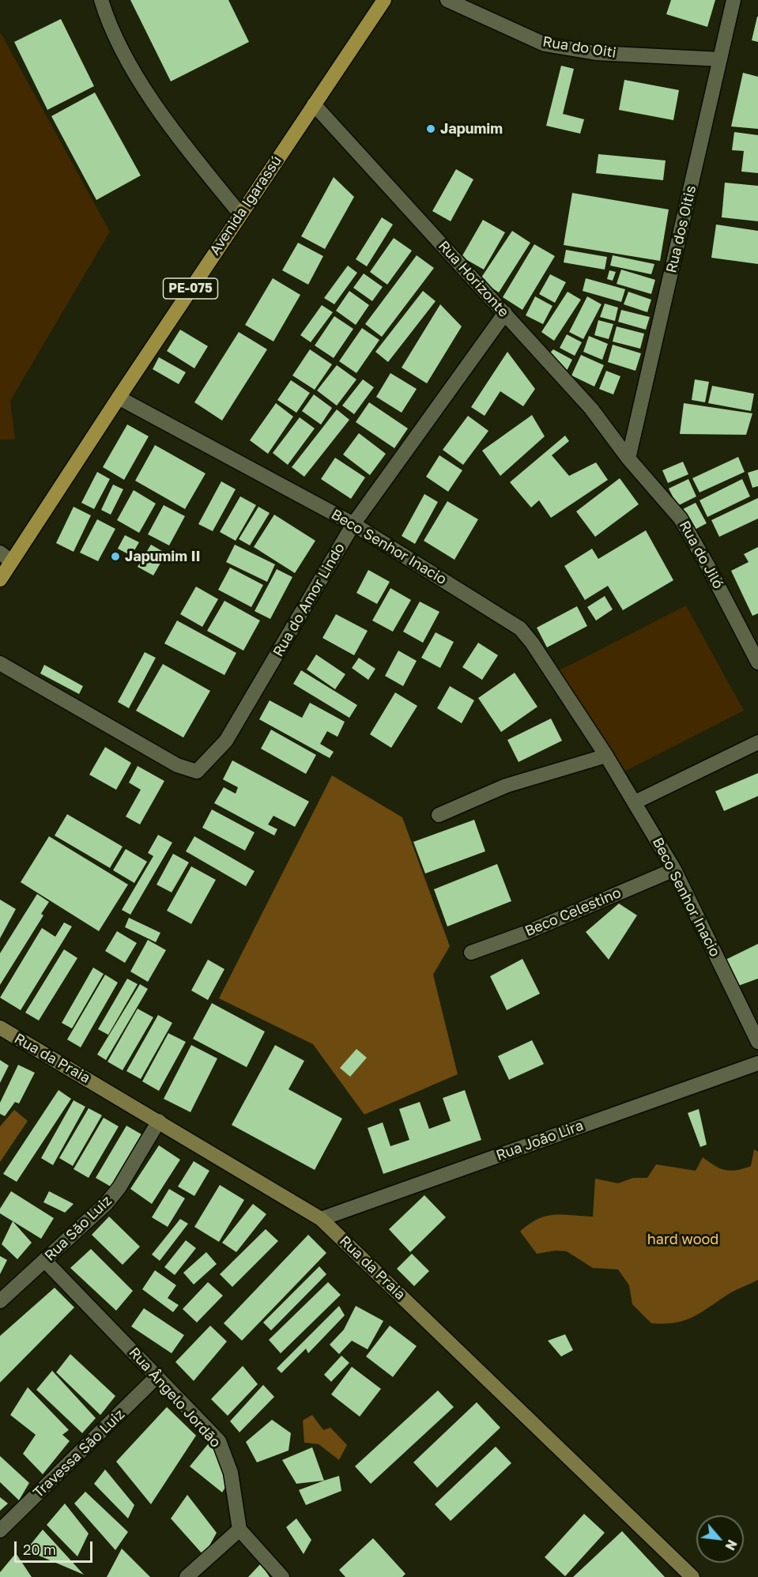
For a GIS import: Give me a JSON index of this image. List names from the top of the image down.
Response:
{
  "streets": {
    "main road": ["Avenida Igarassú", "PE-075"],
    "street": [
      "Rua do Oiti",
      "Rua dos Oitis",
      "Rua Horizonte",
      "Beco Senhor Inacio",
      "Rua do Jiló",
      "Rua do Amor Lindo",
      "Beco Celestino",
      "Rua da Praia",
      "Rua João Lira",
      "Rua São Luiz",
      "Rua Ângelo Jordão",
      "Travessa São Luiz"
    ]
  },
  "crossings": [
    ["Rua do Oiti", "Rua dos Oitis"],
    ["Avenida Igarassú", "Rua Horizonte"],
    ["Avenida Igarassú", "Beco Senhor Inacio"],
    ["Rua dos Oitis", "Rua Horizonte"],
    ["Rua dos Oitis", "Rua do Jiló"],
    ["Rua Horizonte", "Rua do Jiló"],
    ["Rua Horizonte", "Rua do Amor Lindo"],
    ["Beco Senhor Inacio", "Rua do Amor Lindo"],
    ["Beco Senhor Inacio", "Beco Celestino"],
    ["Rua da Praia", "Rua João Lira"],
    ["Rua da Praia", "Rua São Luiz"],
    ["Rua São Luiz", "Rua Ângelo Jordão"],
    ["Rua Ângelo Jordão", "Travessa São Luiz"]
  ],
  "parks": ["hard wood"],
  "places": ["Japumim", "Japumim II"],
  "scale_bar": "20 m",
  "north": "bottom right"
}
